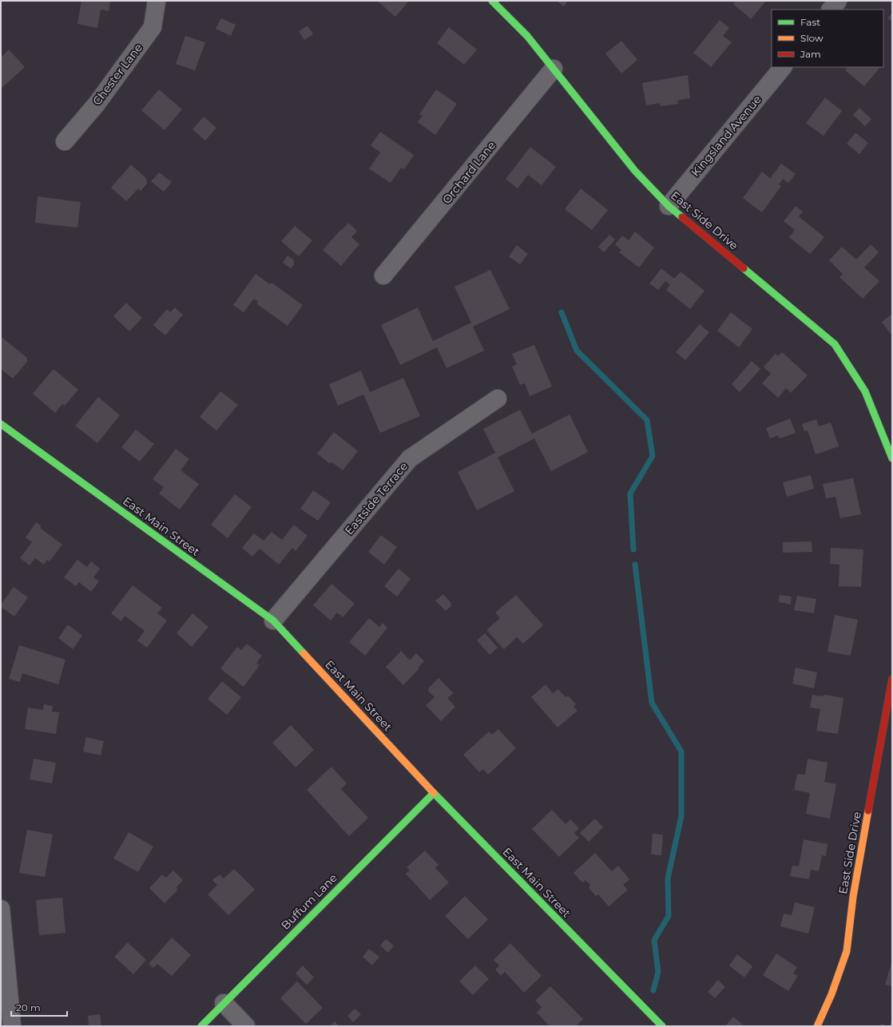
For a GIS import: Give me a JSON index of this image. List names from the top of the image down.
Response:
{
  "streets": {
    "street": [
      "Chester Lane",
      "Kingsland Avenue",
      "Orchard Lane",
      "East Side Drive",
      "Eastside Terrace",
      "East Main Street",
      "Buffum Lane"
    ]
  },
  "crossings": [
    ["Kingsland Avenue", "East Side Drive"],
    ["Orchard Lane", "East Side Drive"],
    ["Eastside Terrace", "East Main Street"],
    ["East Main Street", "Buffum Lane"]
  ],
  "legend": ["Fast", "Slow", "Jam"],
  "scale_bar": "20 m"
}
